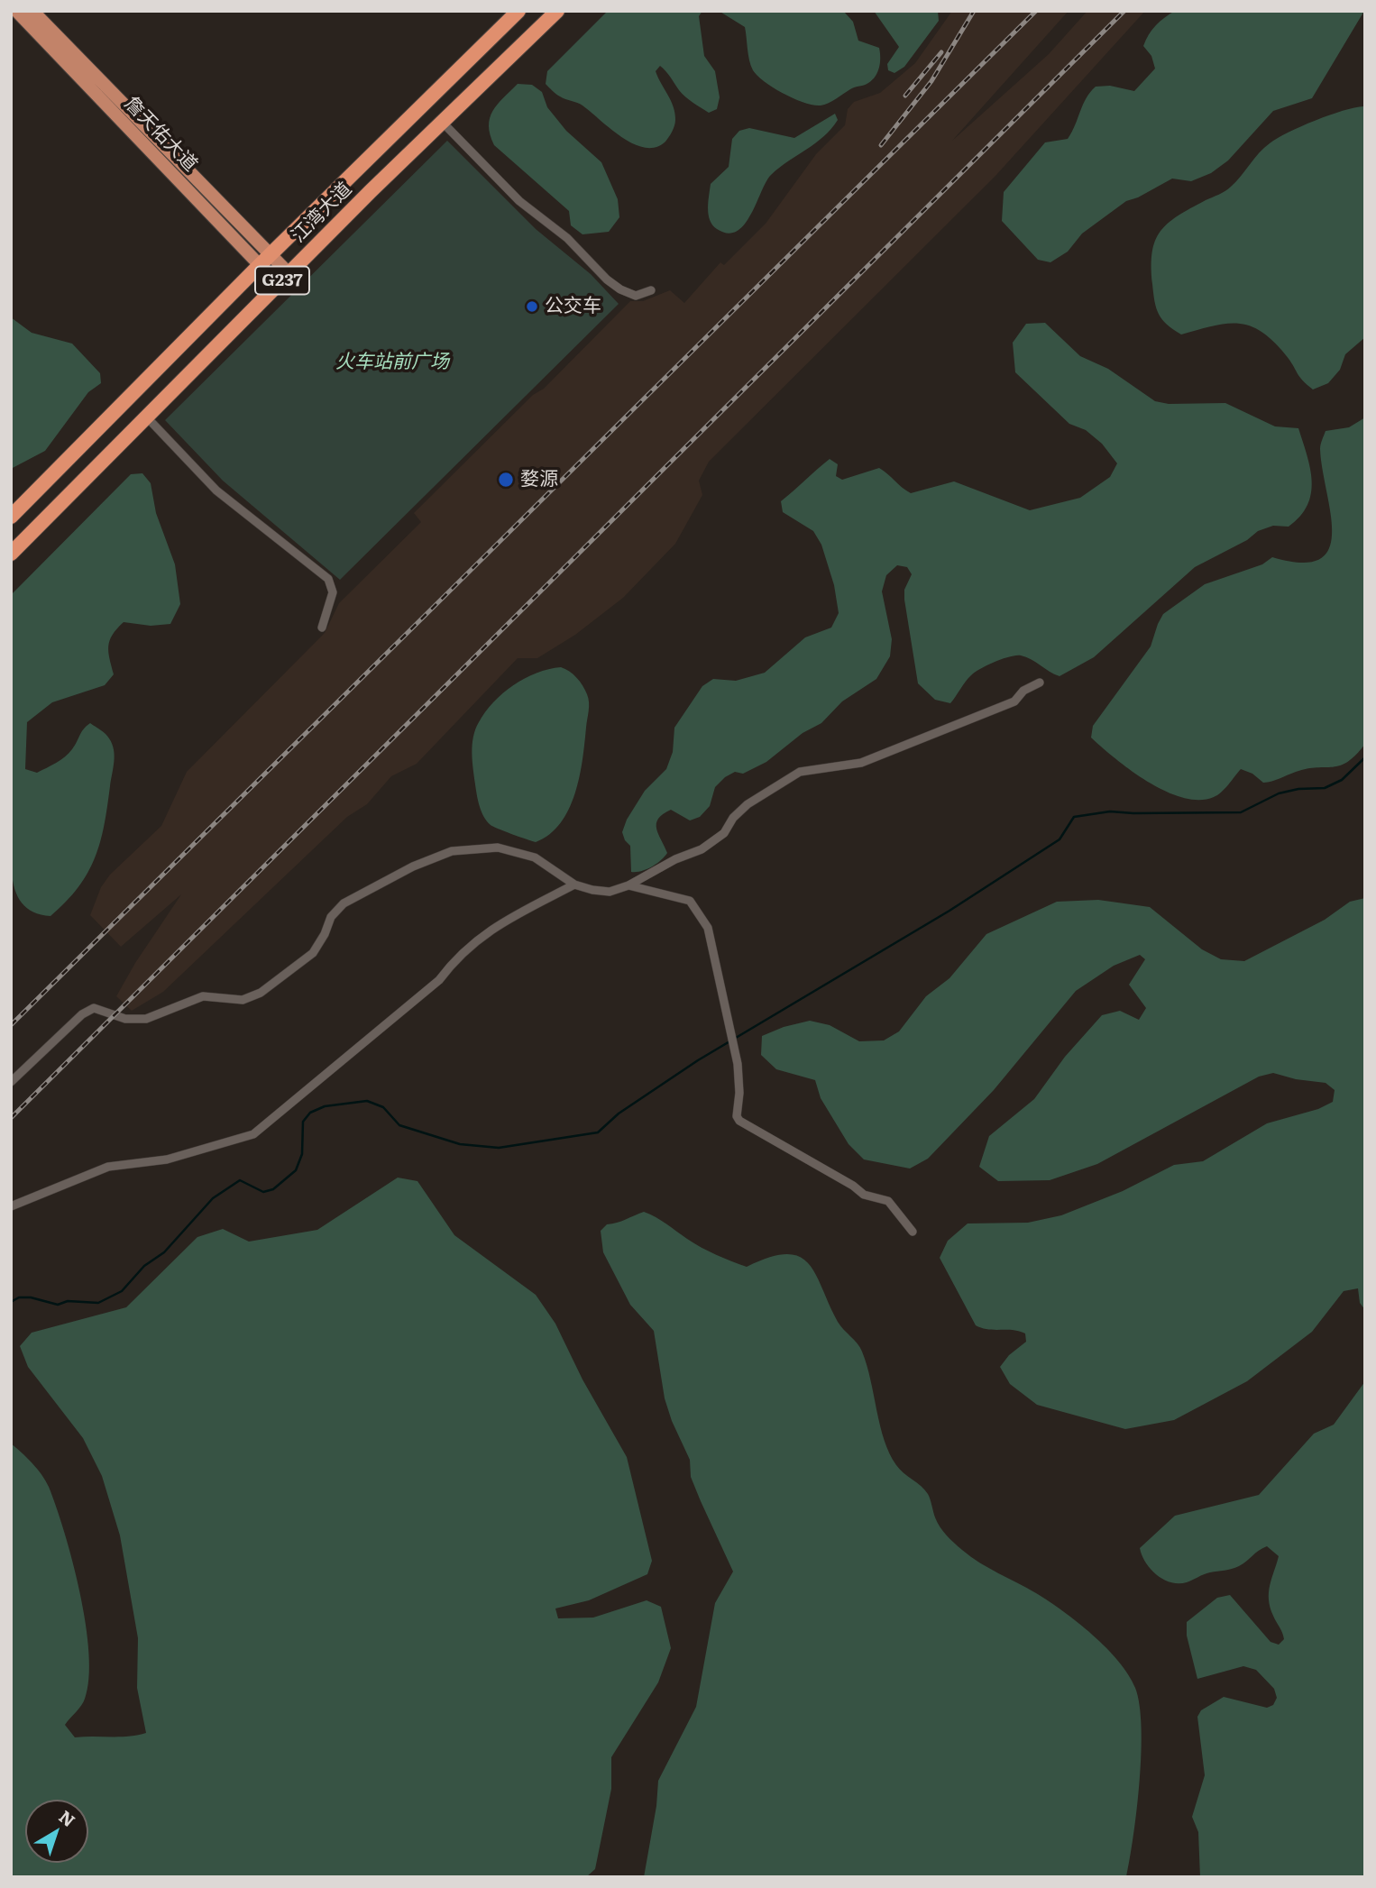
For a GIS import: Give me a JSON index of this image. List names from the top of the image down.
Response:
{
  "streets": {
    "highway": ["江湾大道", "G237"],
    "main road": ["詹天佑大道"]
  },
  "crossings": [
    ["詹天佑大道", "江湾大道"]
  ],
  "parks": ["火车站前广场"],
  "places": ["公交车", "婺源"],
  "north": "top right"
}
